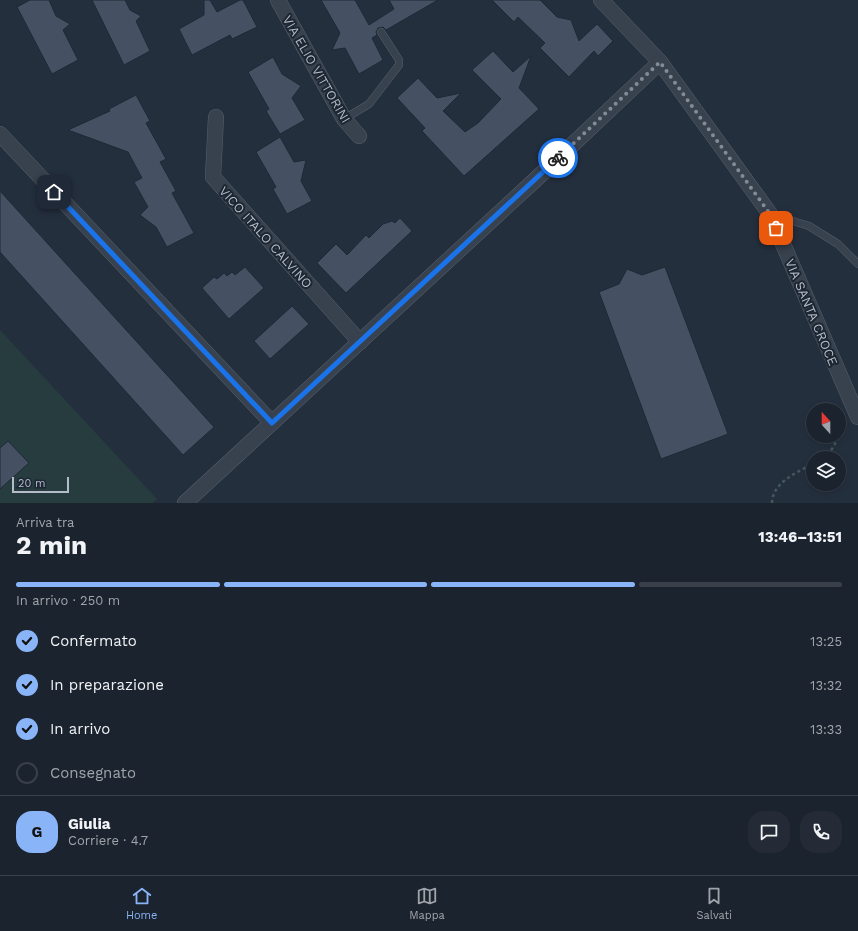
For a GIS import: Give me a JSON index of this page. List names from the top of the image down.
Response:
{
  "streets": {
    "street": ["VIA ELIO VITTORINI", "VICO ITALO CALVINO", "VIA SANTA CROCE"]
  },
  "scale_bar": "20 m",
  "north": "top",
  "page": {
    "scale": "20 m",
    "heading": ["2 min", "Arriva tra", "13:46–13:51"],
    "panel": ["Giulia", "Corriere · 4.7"],
    "bar": "In arrivo · 250 m",
    "list": [
      ["Confermato", "13:25"],
      ["In preparazione", "13:32"],
      ["In arrivo", "13:33"],
      "Consegnato"
    ],
    "round": "G",
    "tabs": ["Home", "Mappa", "Salvati"]
  }
}
